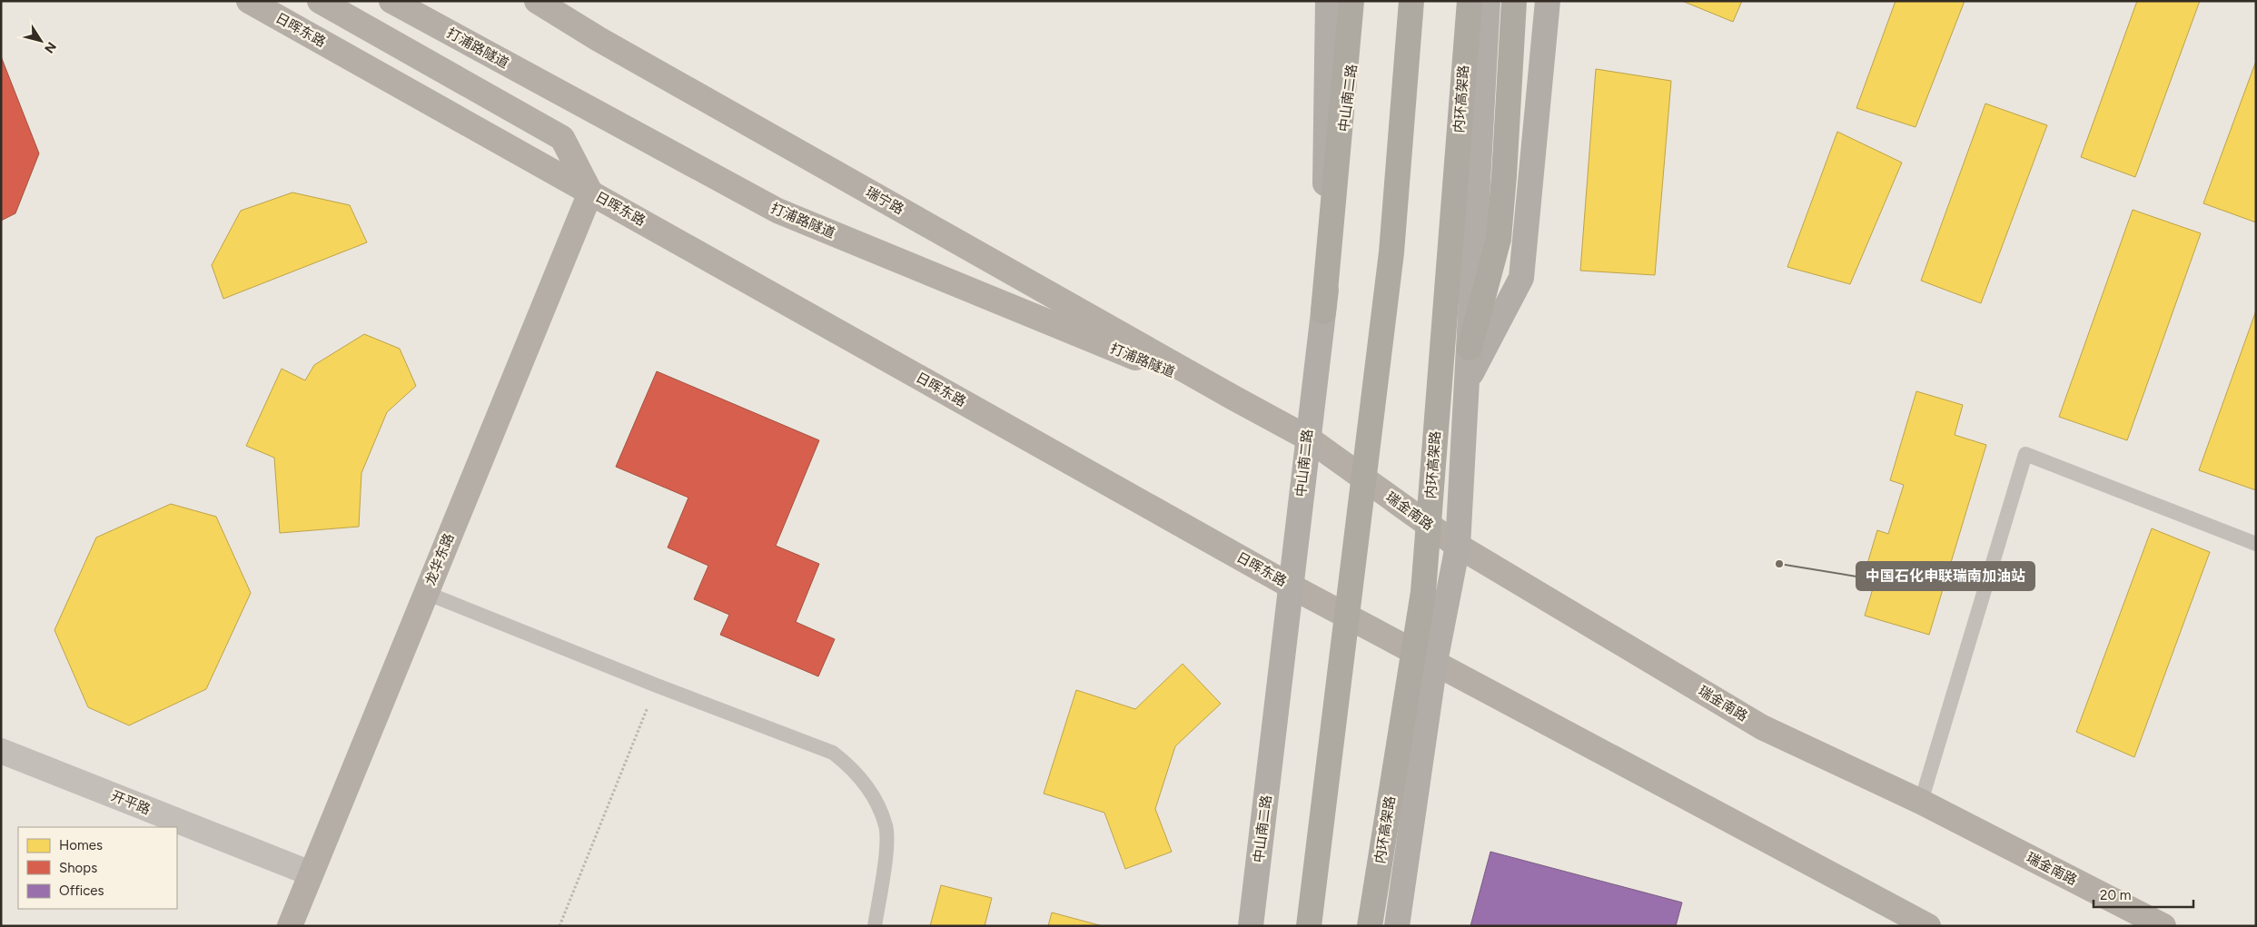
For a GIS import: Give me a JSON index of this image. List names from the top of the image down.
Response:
{
  "streets": {
    "highway": ["内环高架路"],
    "main road": [
      "日晖东路",
      "打浦路隧道",
      "中山南二路",
      "瑞宁路",
      "瑞金南路",
      "龙华东路"
    ],
    "street": ["开平路"]
  },
  "crossings": [
    ["日晖东路", "中山南二路"],
    ["日晖东路", "龙华东路"],
    ["打浦路隧道", "瑞宁路"],
    ["中山南二路", "瑞金南路"],
    ["龙华东路", "开平路"]
  ],
  "places": ["中国石化申联瑞南加油站"],
  "legend": ["Homes", "Shops", "Offices"],
  "scale_bar": "20 m",
  "north": "bottom right"
}
